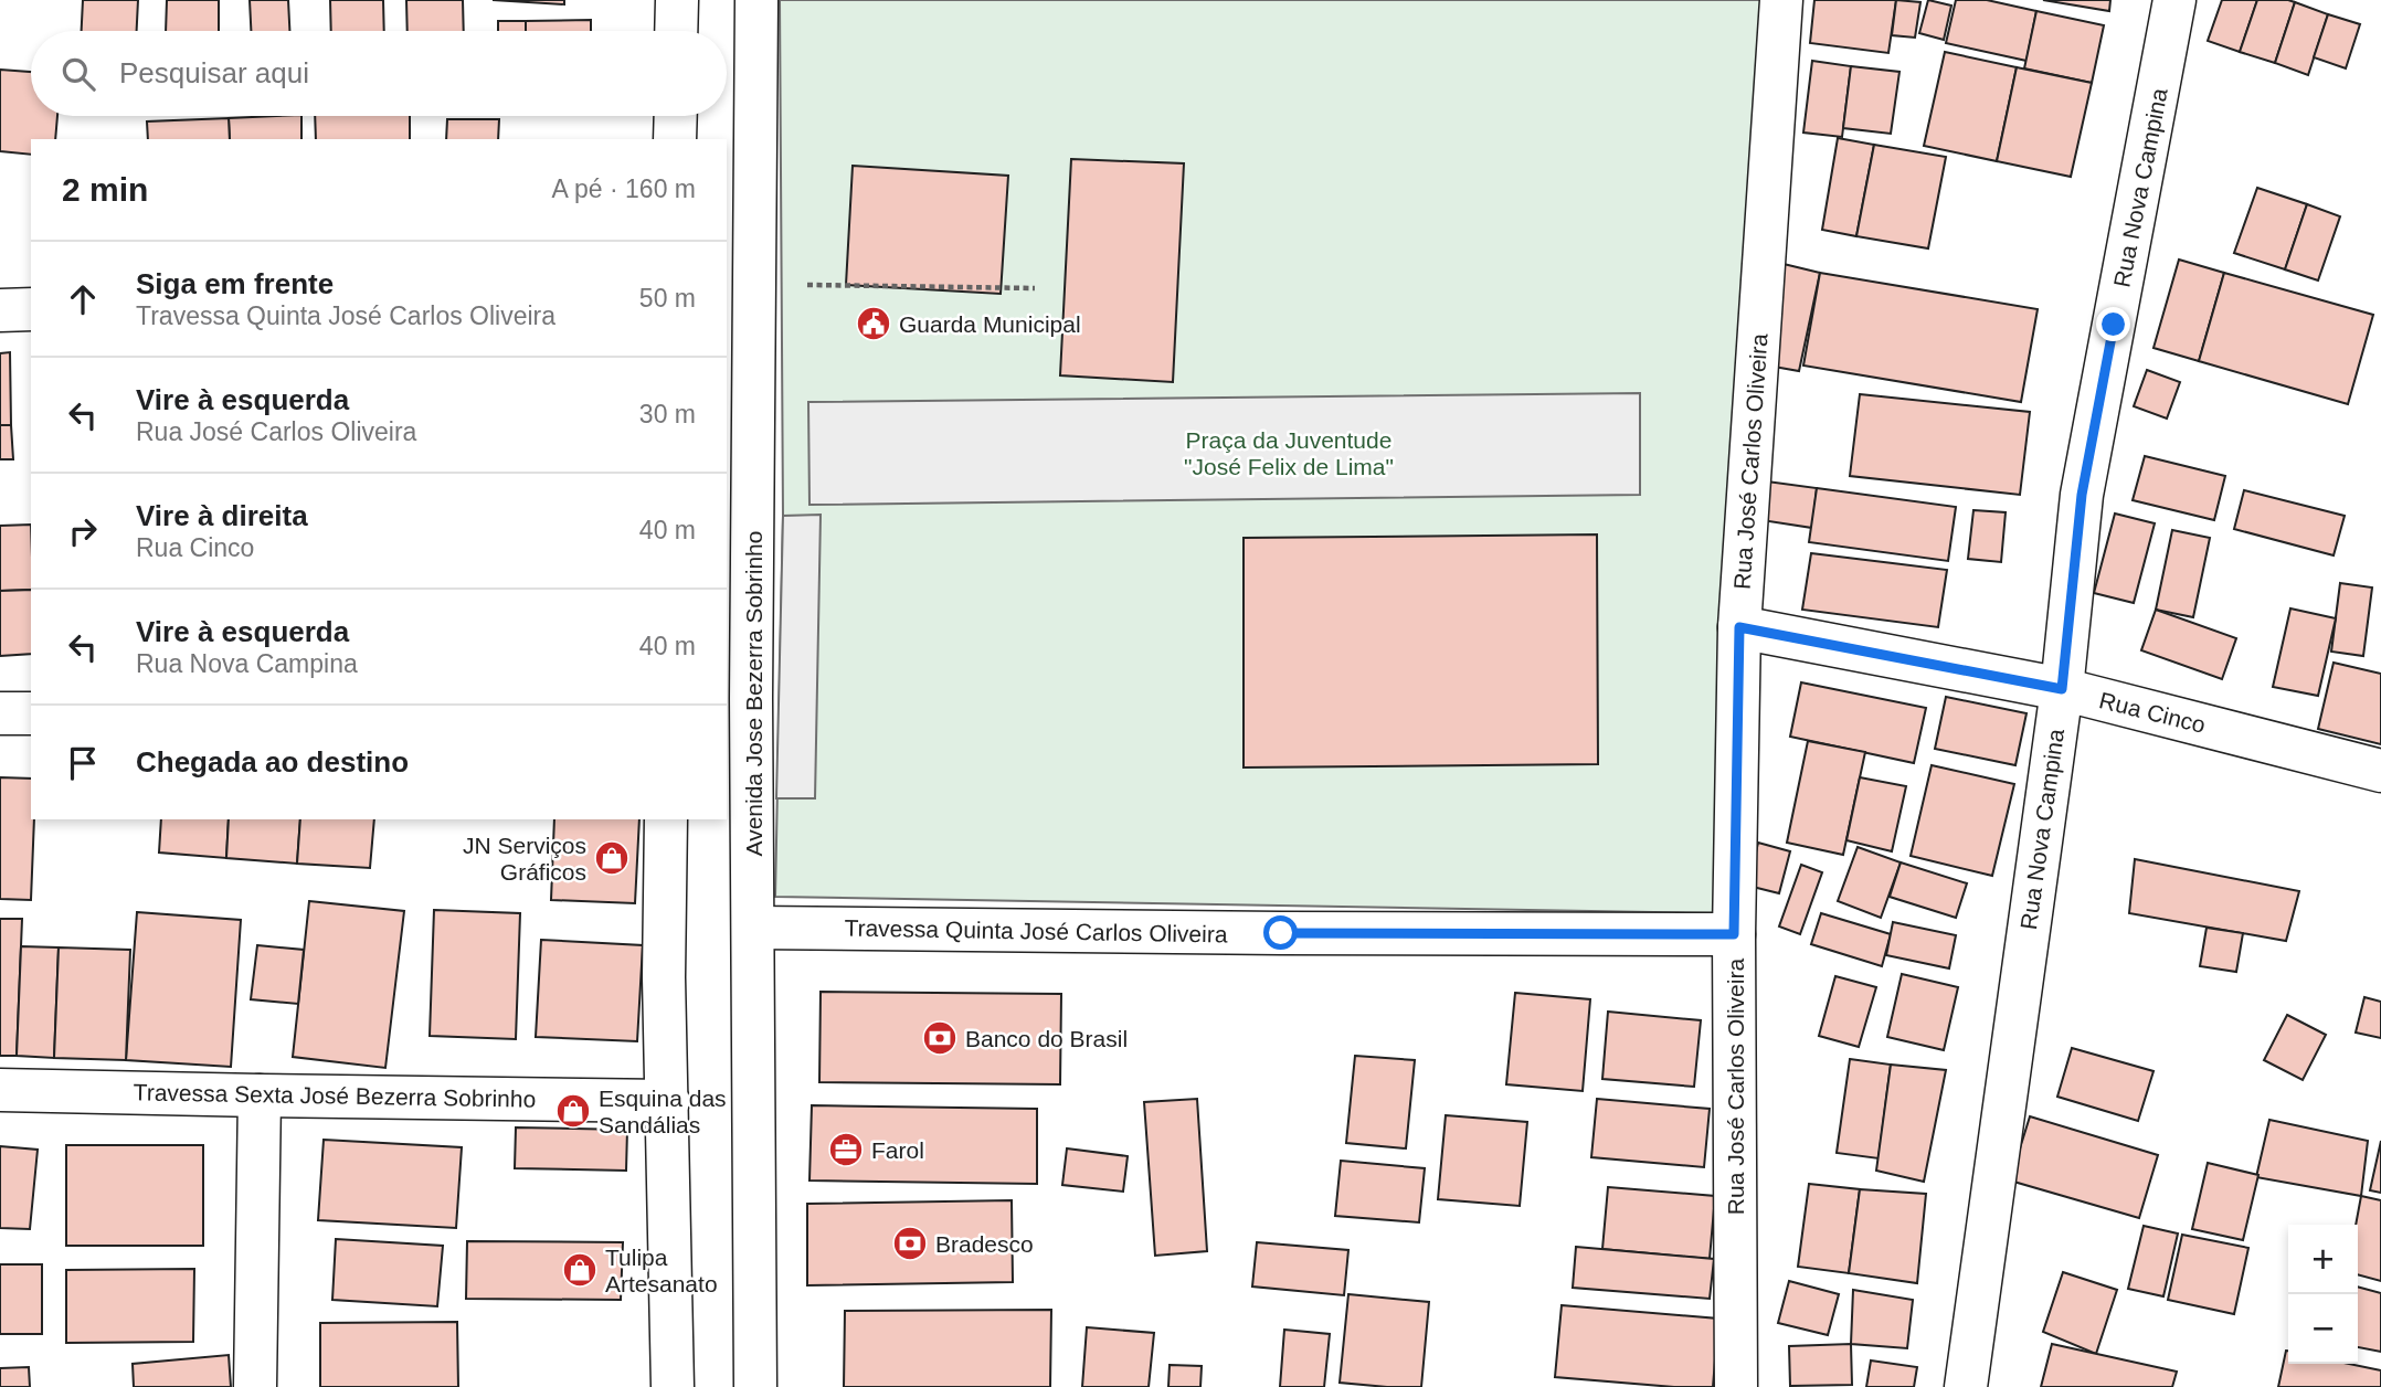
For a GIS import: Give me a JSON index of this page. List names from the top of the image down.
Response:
{
  "streets": {
    "street": [
      "Rua Nova Campina",
      "Rua José Carlos Oliveira",
      "Avenida Jose Bezerra Sobrinho",
      "Rua Cinco",
      "Travessa Quinta José Carlos Oliveira",
      "Travessa Sexta José Bezerra Sobrinho"
    ]
  },
  "crossings": [
    ["Rua Nova Campina", "Rua Cinco"],
    ["Rua José Carlos Oliveira", "Rua Cinco"],
    ["Rua José Carlos Oliveira", "Travessa Quinta José Carlos Oliveira"],
    ["Avenida Jose Bezerra Sobrinho", "Travessa Quinta José Carlos Oliveira"]
  ],
  "parks": ["Praça da Juventude \"José Felix de Lima\""],
  "places": {
    "public building": ["Guarda Municipal"],
    "shop": ["JN Serviços Gráficos", "Esquina das Sandálias", "Tulipa Artesanato"],
    "bank": ["Banco do Brasil", "Bradesco"],
    "office": ["Farol"]
  },
  "page": {
    "search": "Pesquisar aqui",
    "heading": ["2 min", "A pé · 160 m"],
    "list": [
      ["Siga em frente", "Travessa Quinta José Carlos Oliveira", "50 m"],
      ["Vire à esquerda", "Rua José Carlos Oliveira", "30 m"],
      ["Vire à direita", "Rua Cinco", "40 m"],
      ["Vire à esquerda", "Rua Nova Campina", "40 m"],
      "Chegada ao destino"
    ],
    "map_buttons": ["+", "−"]
  }
}
